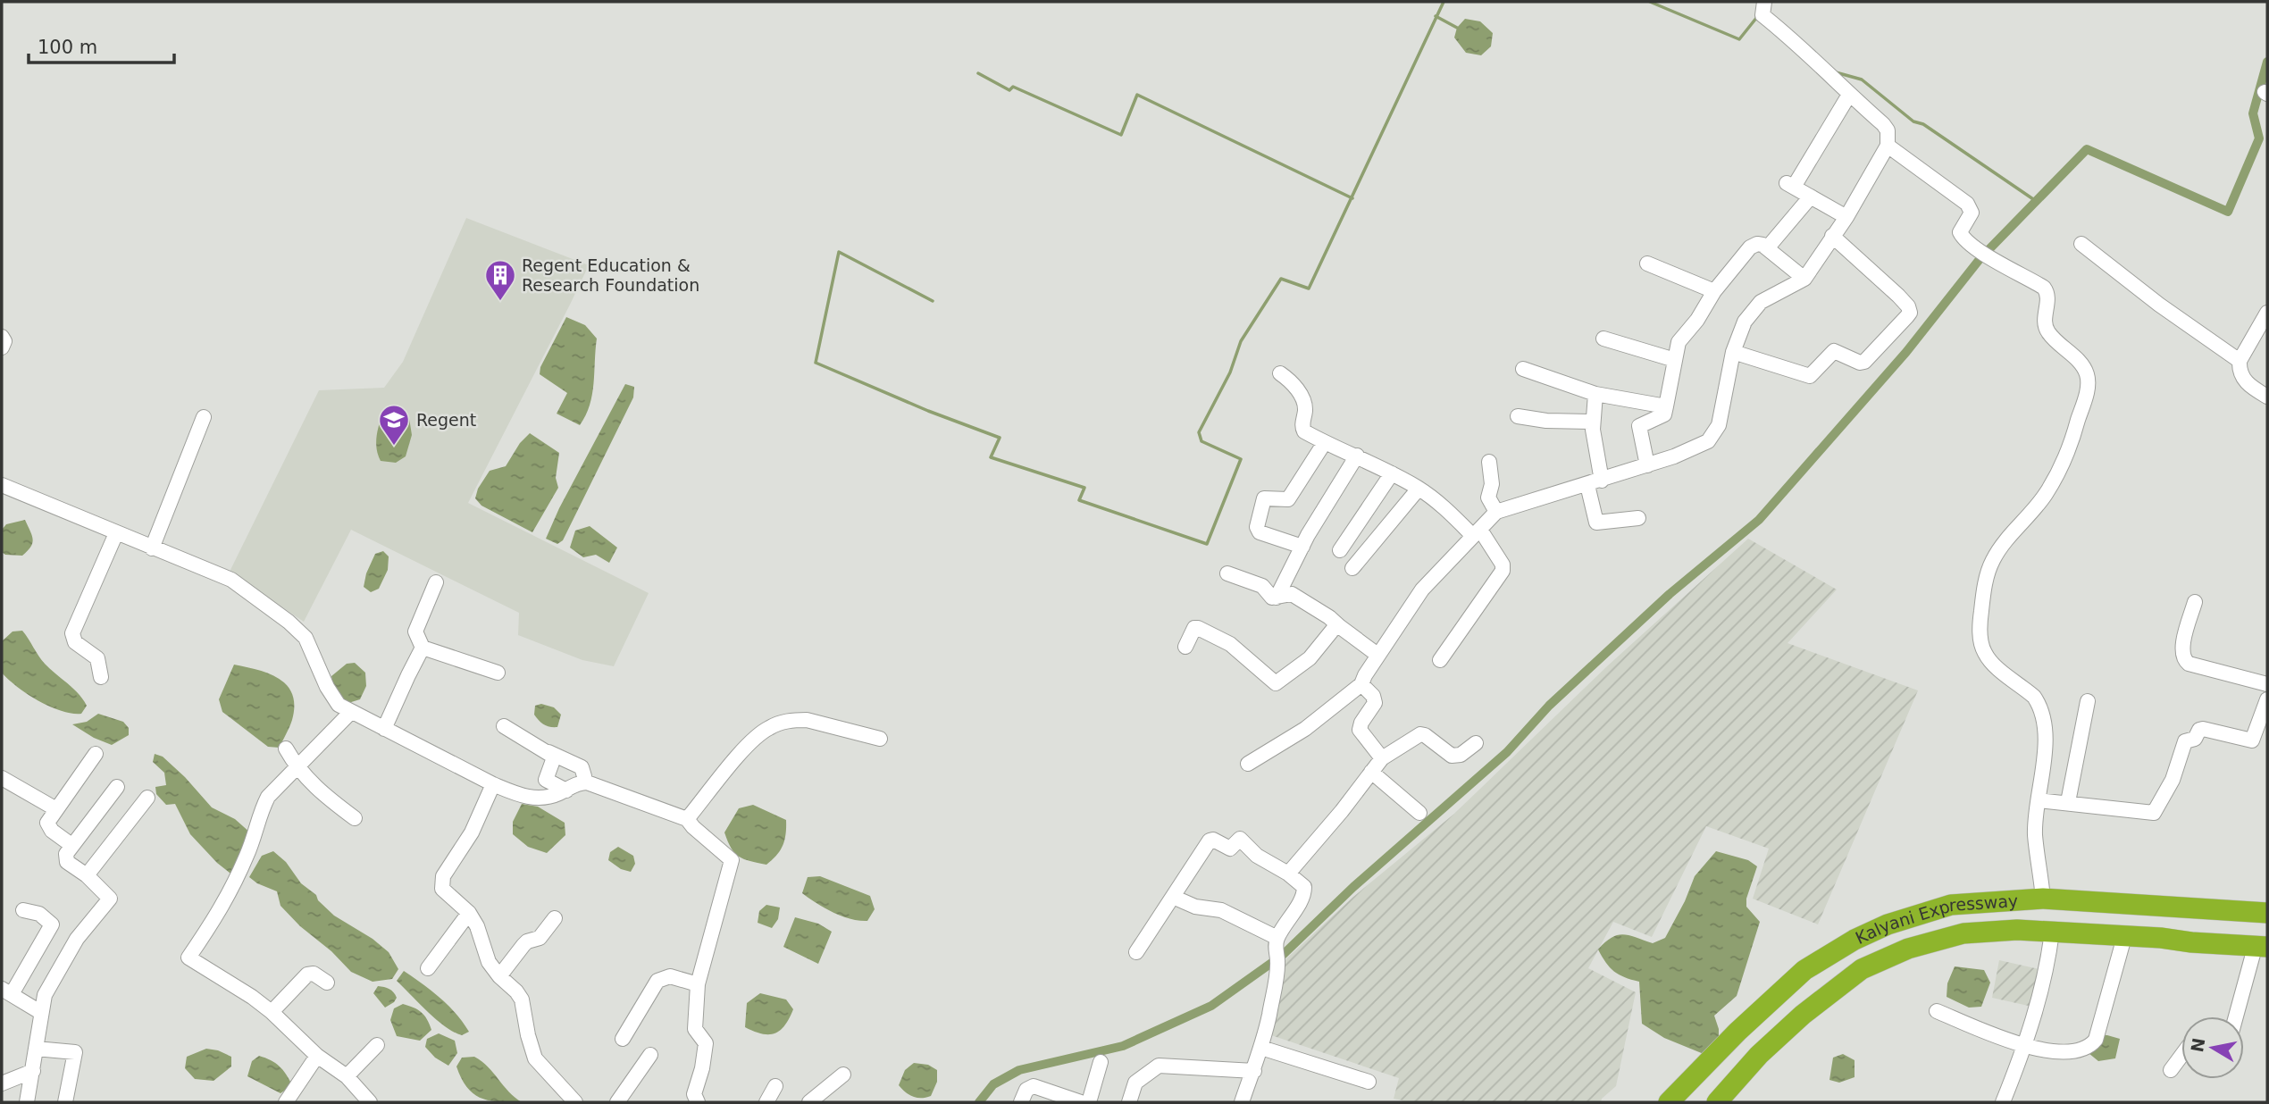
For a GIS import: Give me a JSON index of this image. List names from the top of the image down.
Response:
{
  "streets": {
    "highway": ["Kalyani Expressway"]
  },
  "places": {
    "building": ["Regent Education & Research Foundation"],
    "school or university": ["Regent"]
  },
  "scale_bar": "100 m",
  "north": "left"
}
